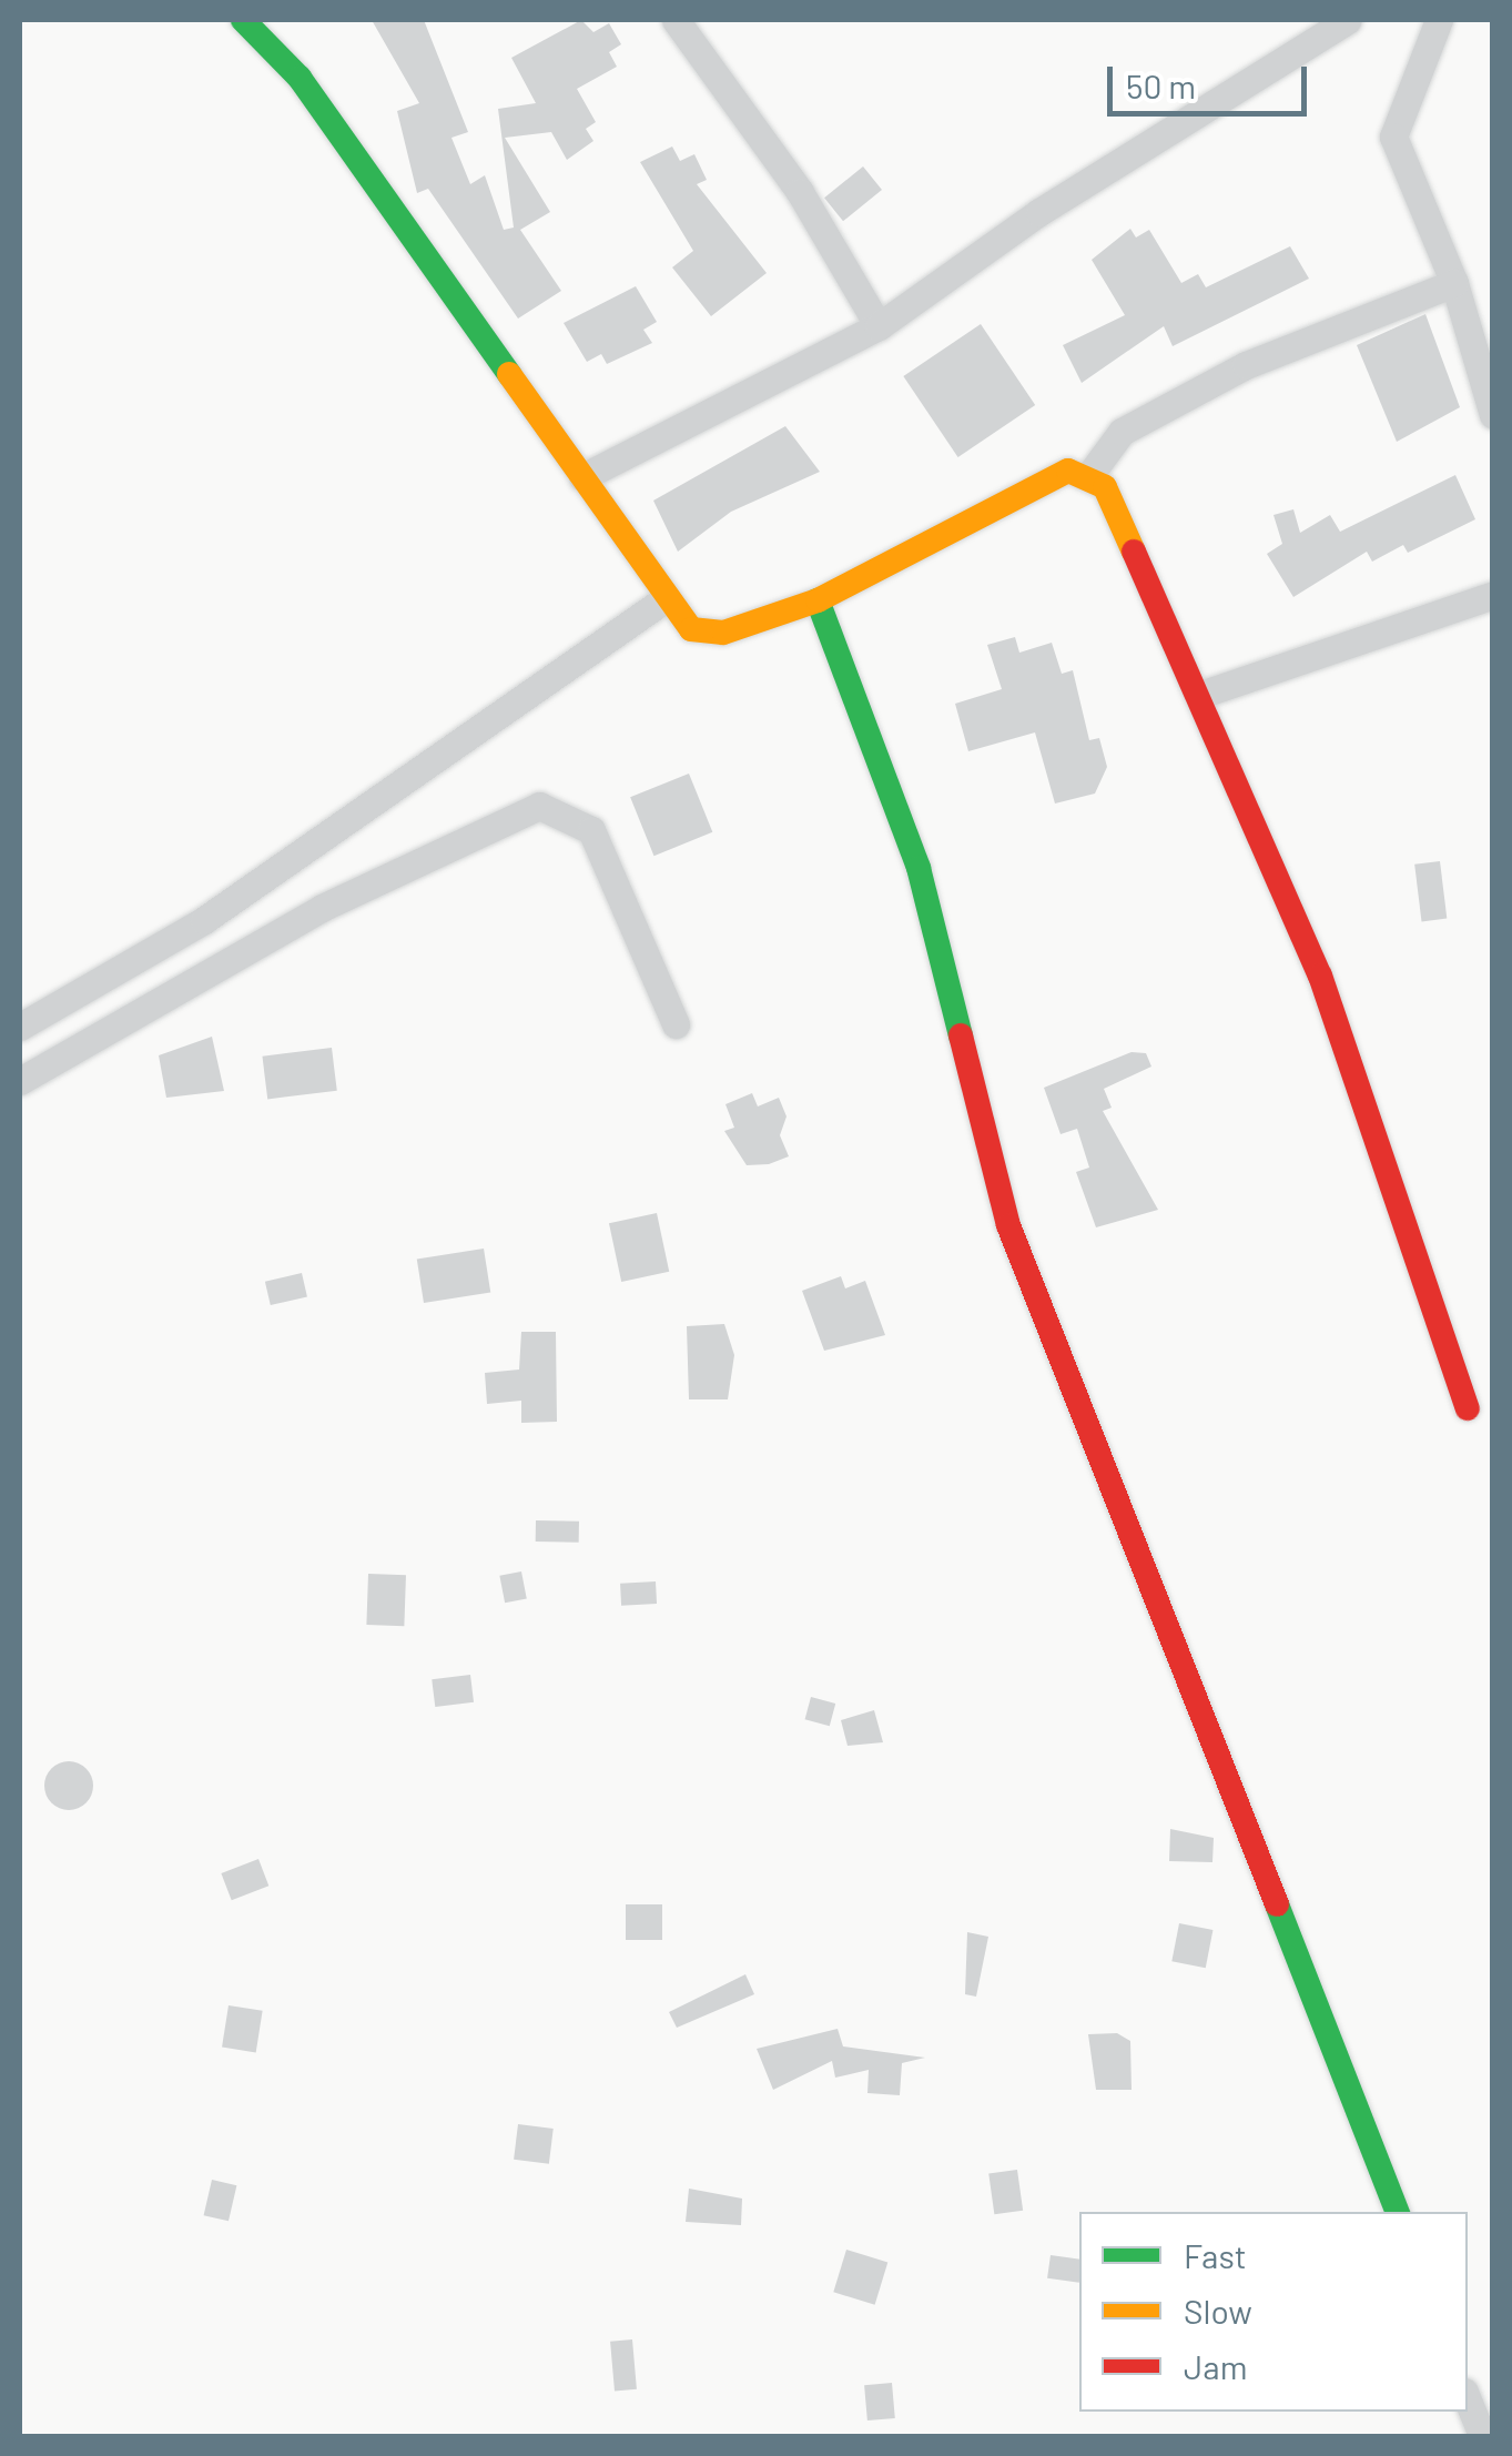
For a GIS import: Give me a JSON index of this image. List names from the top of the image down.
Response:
{
  "legend": ["Fast", "Slow", "Jam"],
  "scale_bar": "50 m"
}
